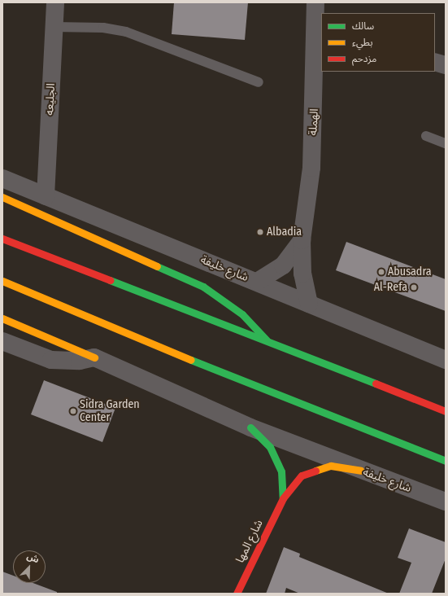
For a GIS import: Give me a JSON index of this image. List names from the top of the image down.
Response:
{
  "streets": {
    "main road": ["شارع المها"],
    "street": ["الجليعه", "الهملة", "شارع خليفة"]
  },
  "crossings": [
    ["الجليعه", "شارع خليفة"],
    ["الهملة", "شارع خليفة"],
    ["شارع خليفة", "شارع المها"]
  ],
  "places": [
    "Albadia",
    "Abusadra",
    "Al-Refa",
    "Sidra Garden Center"
  ],
  "legend": ["سالك", "بطيء", "مزدحم"],
  "north": "top right"
}
